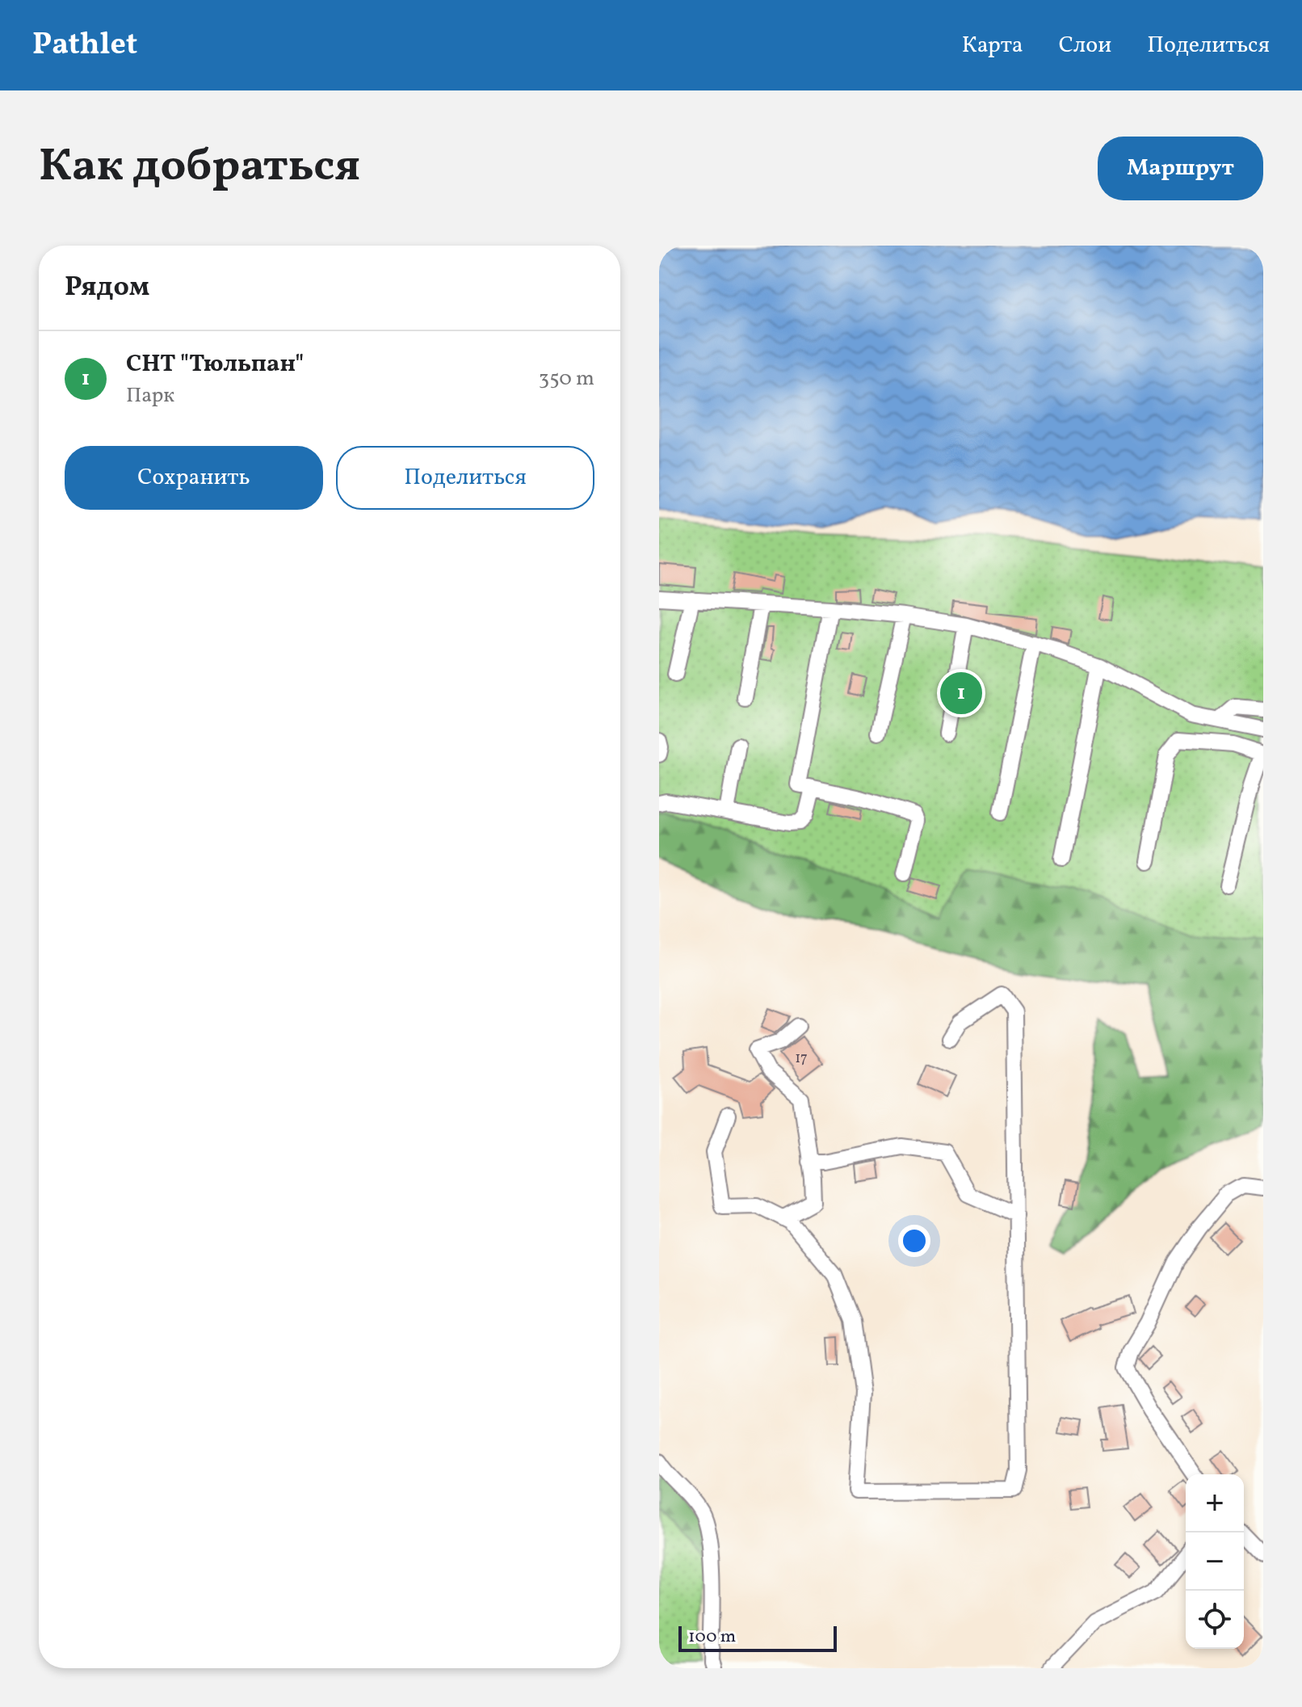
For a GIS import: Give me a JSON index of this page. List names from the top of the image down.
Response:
{
  "house_numbers": ["17"],
  "scale_bar": "100 m",
  "page": {
    "header": "Pathlet",
    "nav": ["Карта", "Слои", "Поделиться"],
    "title": "Как добраться",
    "buttons": [
      "Маршрут",
      ["Сохранить", "Поделиться"]
    ],
    "heading": "Рядом",
    "list": [
      {
        "mark": "1",
        "name": "СНТ \"Тюльпан\"",
        "note": "Парк",
        "value": "350 m"
      }
    ],
    "pins": "1",
    "map_buttons": ["+", "−"],
    "scale": "100 m"
  }
}
